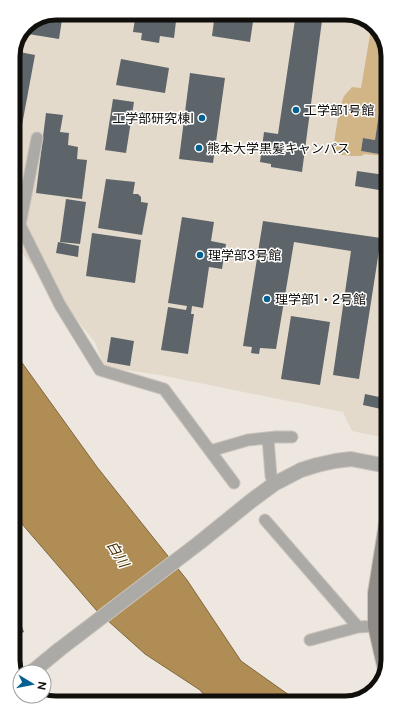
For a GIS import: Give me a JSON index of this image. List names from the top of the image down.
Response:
{
  "water": ["白川"],
  "places": [
    "工学部1号館",
    "工学部研究棟I",
    "熊本大学黒髪キャンパス",
    "理学部3号館",
    "理学部1・2号館"
  ],
  "north": "right"
}
